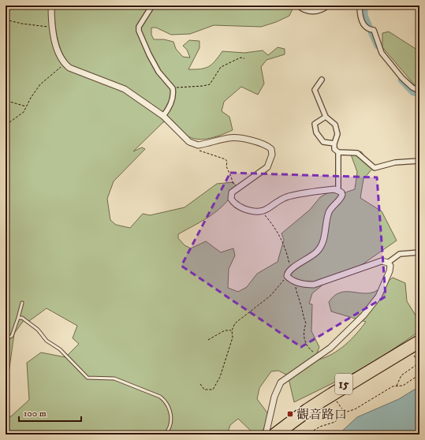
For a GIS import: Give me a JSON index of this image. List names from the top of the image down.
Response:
{
  "streets": {
    "main road": ["15"]
  },
  "places": {
    "transit": ["觀音路口"]
  },
  "scale_bar": "100 m"
}
